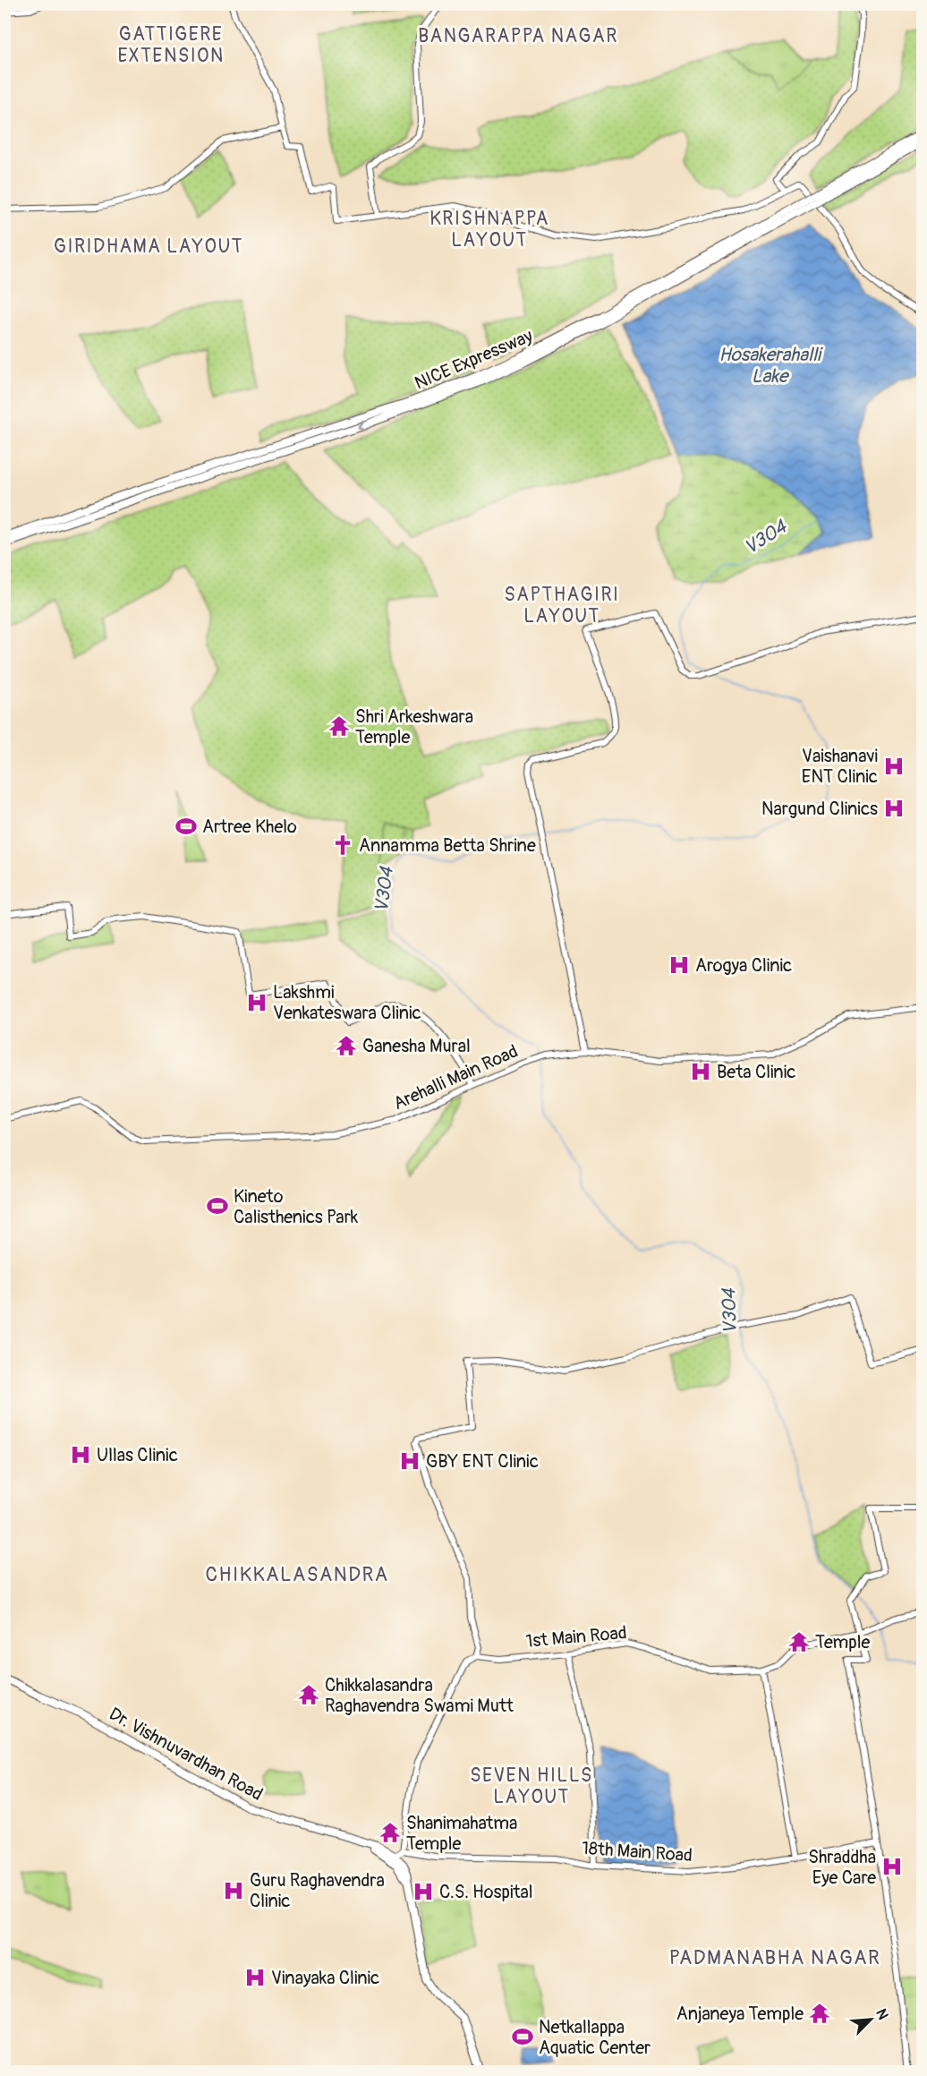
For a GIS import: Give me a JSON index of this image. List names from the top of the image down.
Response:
{
  "streets": {
    "highway": ["NICE Expressway"],
    "main road": ["Dr. Vishnuvardhan Road"],
    "street": ["Arehalli Main Road", "1st Main Road", "18th Main Road"]
  },
  "districts": [
    "GATTIGERE EXTENSION",
    "BANGARAPPA NAGAR",
    "KRISHNAPPA LAYOUT",
    "GIRIDHAMA LAYOUT",
    "SAPTHAGIRI LAYOUT",
    "CHIKKALASANDRA",
    "SEVEN HILLS LAYOUT",
    "PADMANABHA NAGAR"
  ],
  "water": ["Hosakerahalli Lake", "V304"],
  "places": {
    "temple": [
      "Shri Arkeshwara Temple",
      "Ganesha Mural",
      "Temple",
      "Chikkalasandra Raghavendra Swami Mutt",
      "Shanimahatma Temple",
      "Anjaneya Temple"
    ],
    "hospital": [
      "Vaishanavi ENT Clinic",
      "Nargund Clinics",
      "Arogya Clinic",
      "Lakshmi Venkateswara Clinic",
      "Beta Clinic",
      "Ullas Clinic",
      "GBY ENT Clinic",
      "Shraddha Eye Care",
      "Guru Raghavendra Clinic",
      "C.S. Hospital",
      "Vinayaka Clinic"
    ],
    "sports": ["Artree Khelo", "Kineto Calisthenics Park", "Netkallappa Aquatic Center"],
    "church": ["Annamma Betta Shrine"]
  },
  "north": "top right"
}
